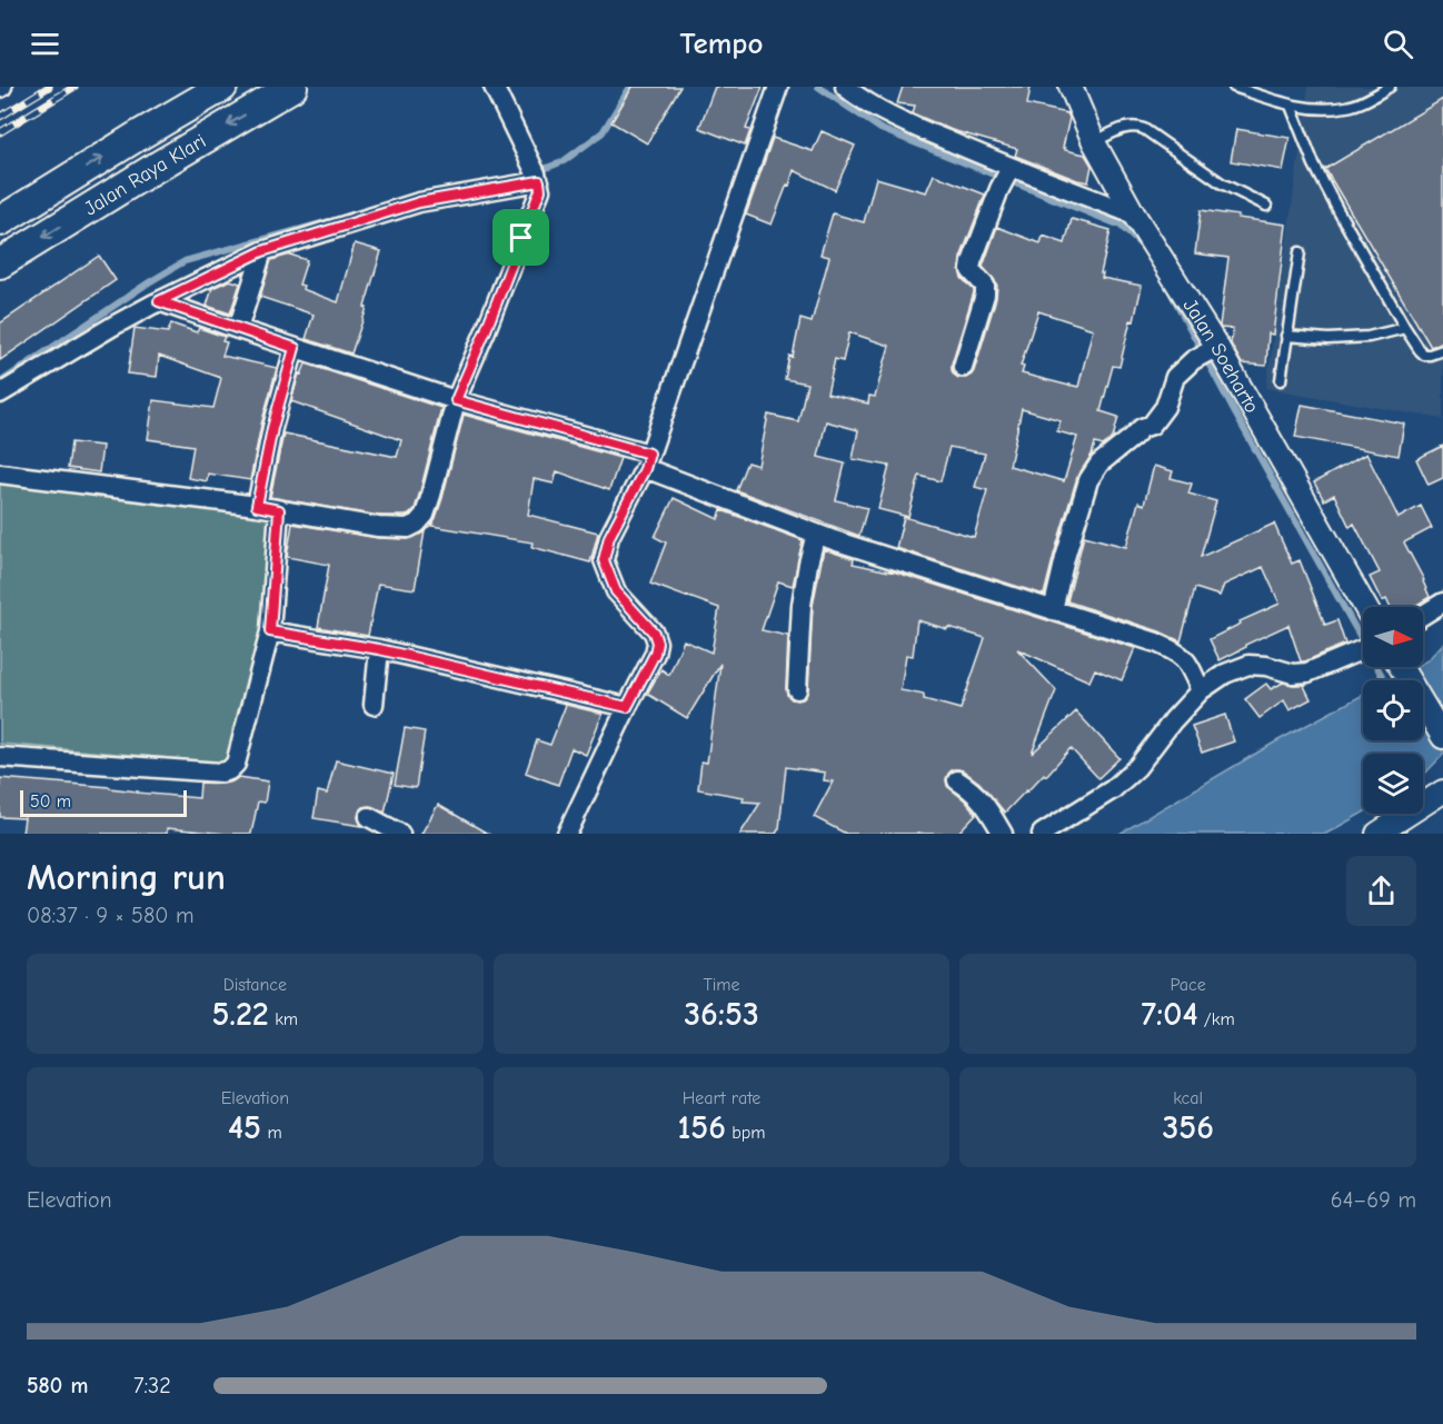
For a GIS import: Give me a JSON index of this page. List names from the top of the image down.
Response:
{
  "streets": {
    "main road": ["Jalan Raya Klari"],
    "street": ["Jalan Soeharto"]
  },
  "scale_bar": "50 m",
  "north": "right",
  "page": {
    "header": "Tempo",
    "scale": "50 m",
    "heading": ["Morning run", "08:37 · 9 × 580 m"],
    "stats": [
      ["Distance", "5.22 km"],
      ["Time", "36:53"],
      ["Pace", "7:04 /km"],
      ["Elevation", "45 m"],
      ["Heart rate", "156 bpm"],
      ["kcal", "356"]
    ],
    "chart": ["Elevation", "64–69 m"],
    "list": [
      {
        "name": "580 m",
        "note": "7:32"
      }
    ]
  }
}
